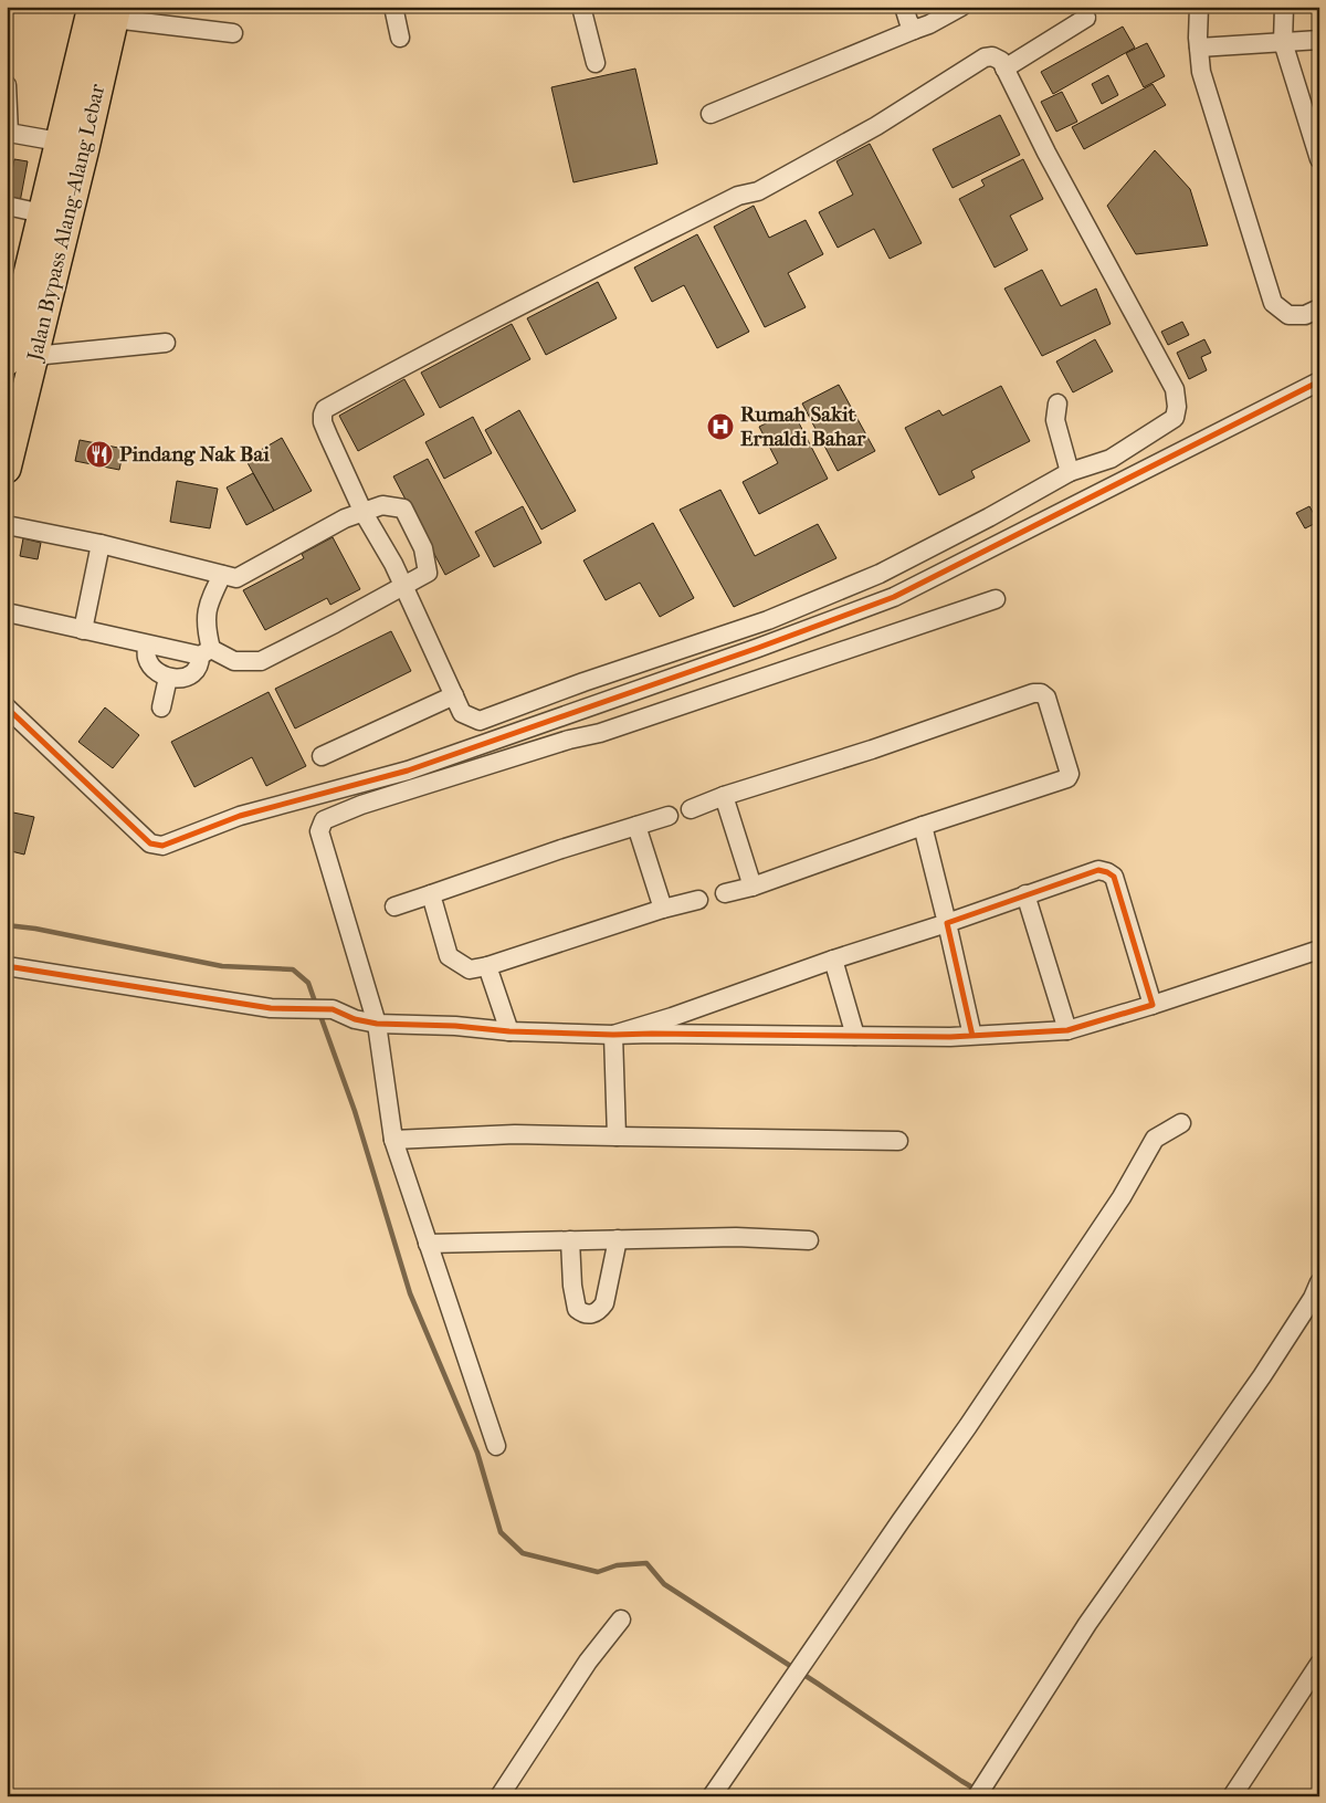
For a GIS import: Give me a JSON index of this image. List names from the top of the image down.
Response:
{
  "streets": {
    "highway": ["Jalan Bypass Alang-Alang Lebar"]
  },
  "places": {
    "hospital": ["Rumah Sakit Ernaldi Bahar"],
    "restaurant": ["Pindang Nak Bai"]
  }
}
